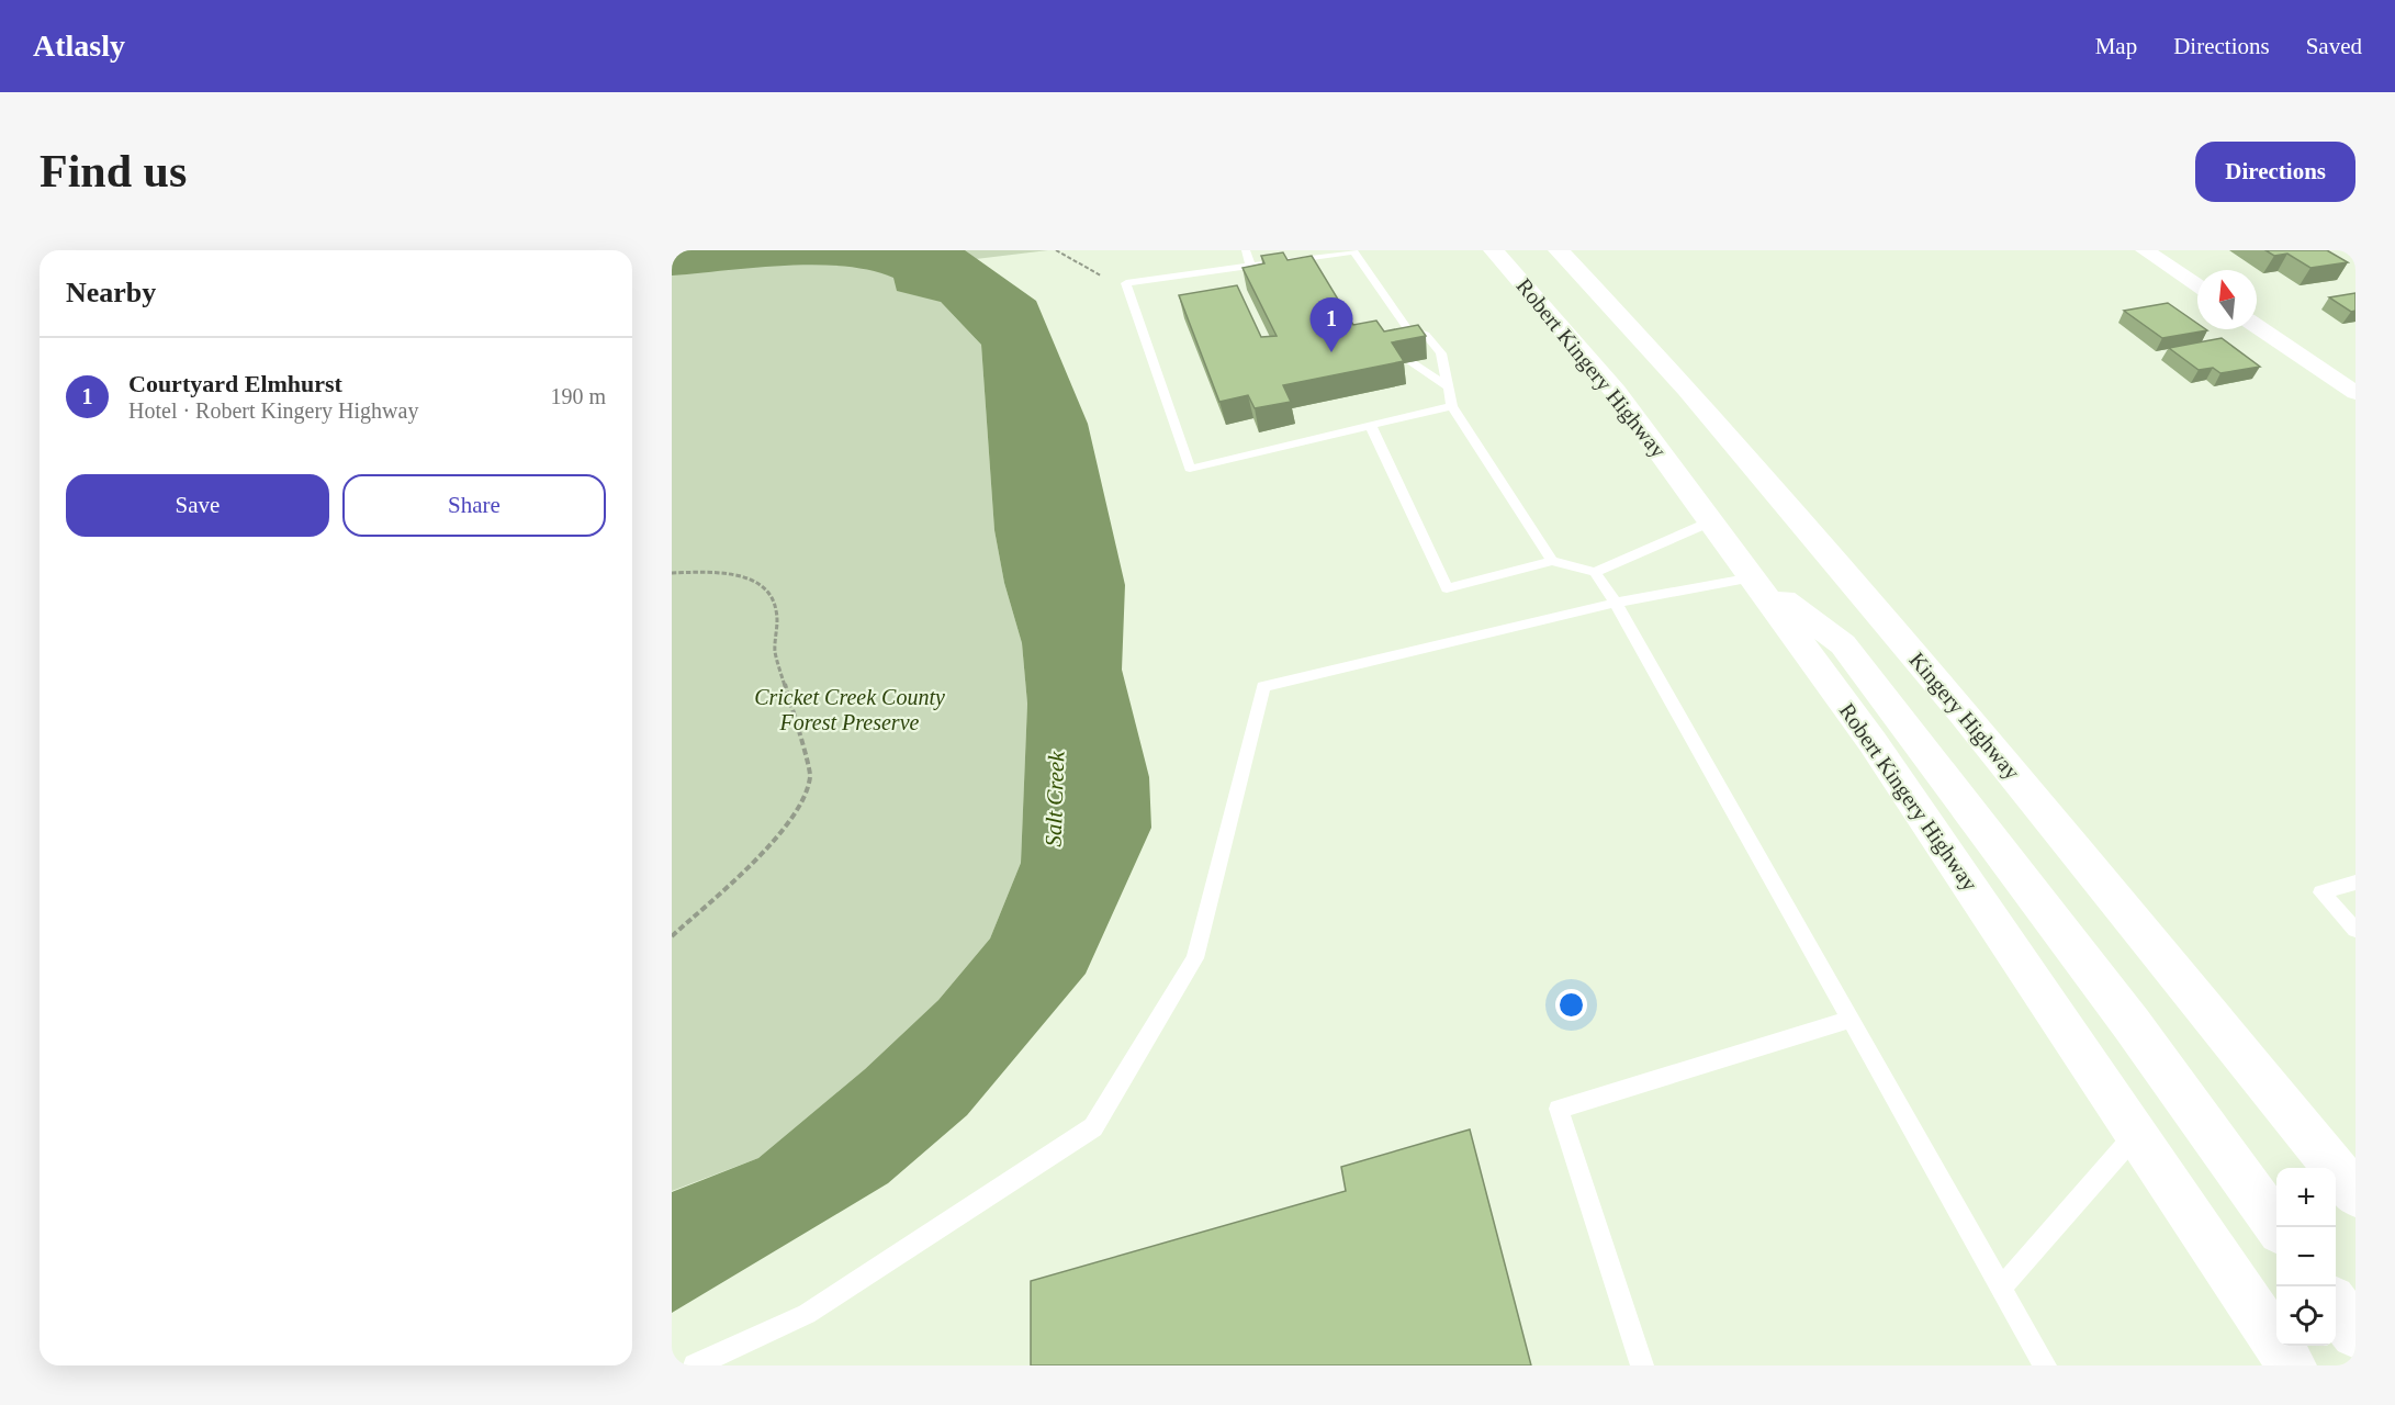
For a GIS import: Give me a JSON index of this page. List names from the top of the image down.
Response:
{
  "streets": {
    "highway": ["Robert Kingery Highway", "Kingery Highway"]
  },
  "water": ["Salt Creek"],
  "parks": ["Cricket Creek County Forest Preserve"],
  "north": "top",
  "page": {
    "header": "Atlasly",
    "nav": ["Map", "Directions", "Saved"],
    "buttons": [
      "Directions",
      ["Save", "Share"]
    ],
    "title": "Find us",
    "heading": "Nearby",
    "pins": "1",
    "list": [
      {
        "mark": "1",
        "name": "Courtyard Elmhurst",
        "note": "Hotel · Robert Kingery Highway",
        "value": "190 m"
      }
    ],
    "map_buttons": ["+", "−"]
  }
}
